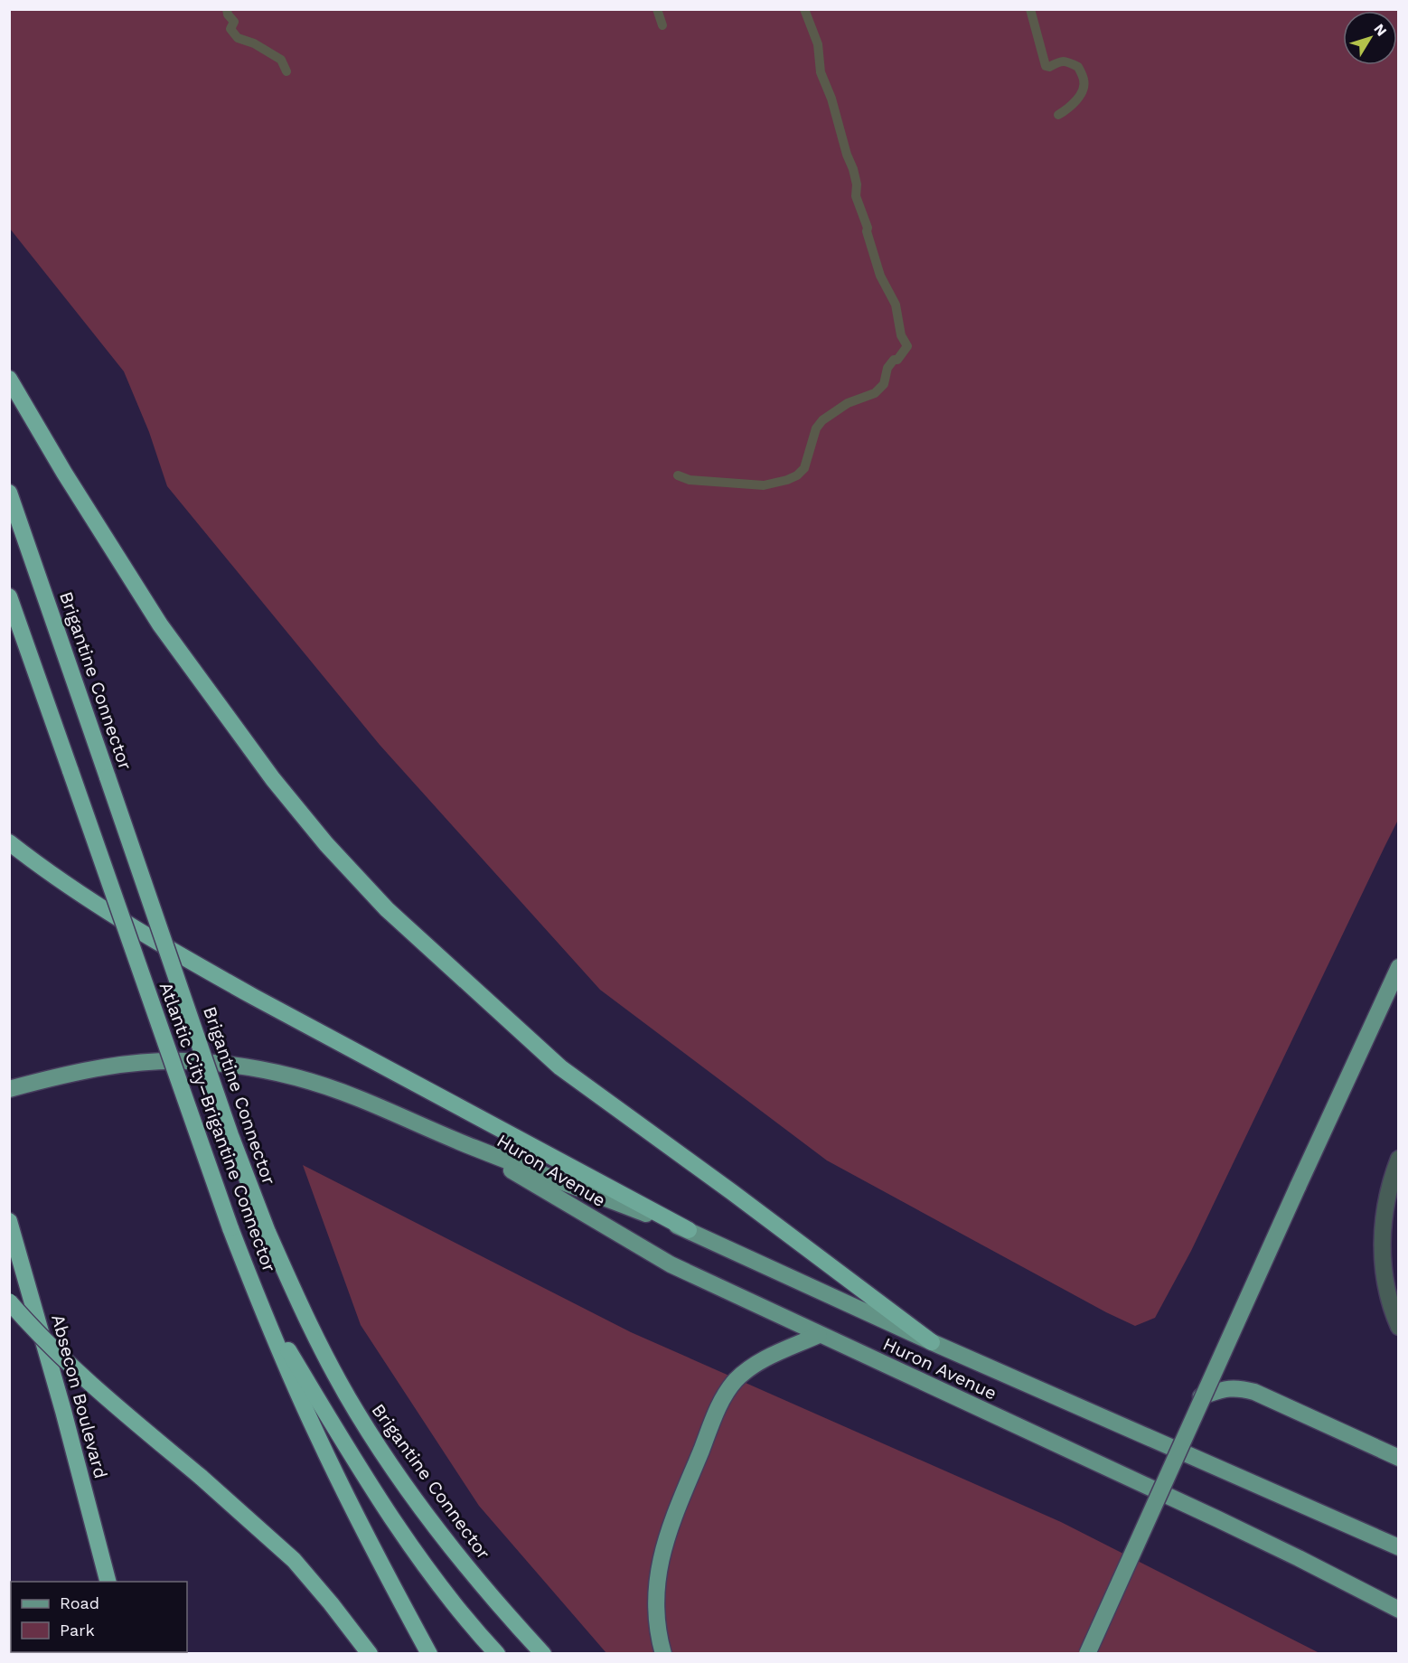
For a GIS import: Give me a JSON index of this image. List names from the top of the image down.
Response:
{
  "streets": {
    "highway": ["Brigantine Connector", "Atlantic City–Brigantine Connector", "Absecon Boulevard"],
    "main road": ["Huron Avenue"]
  },
  "legend": ["Road", "Park"],
  "north": "top right"
}
